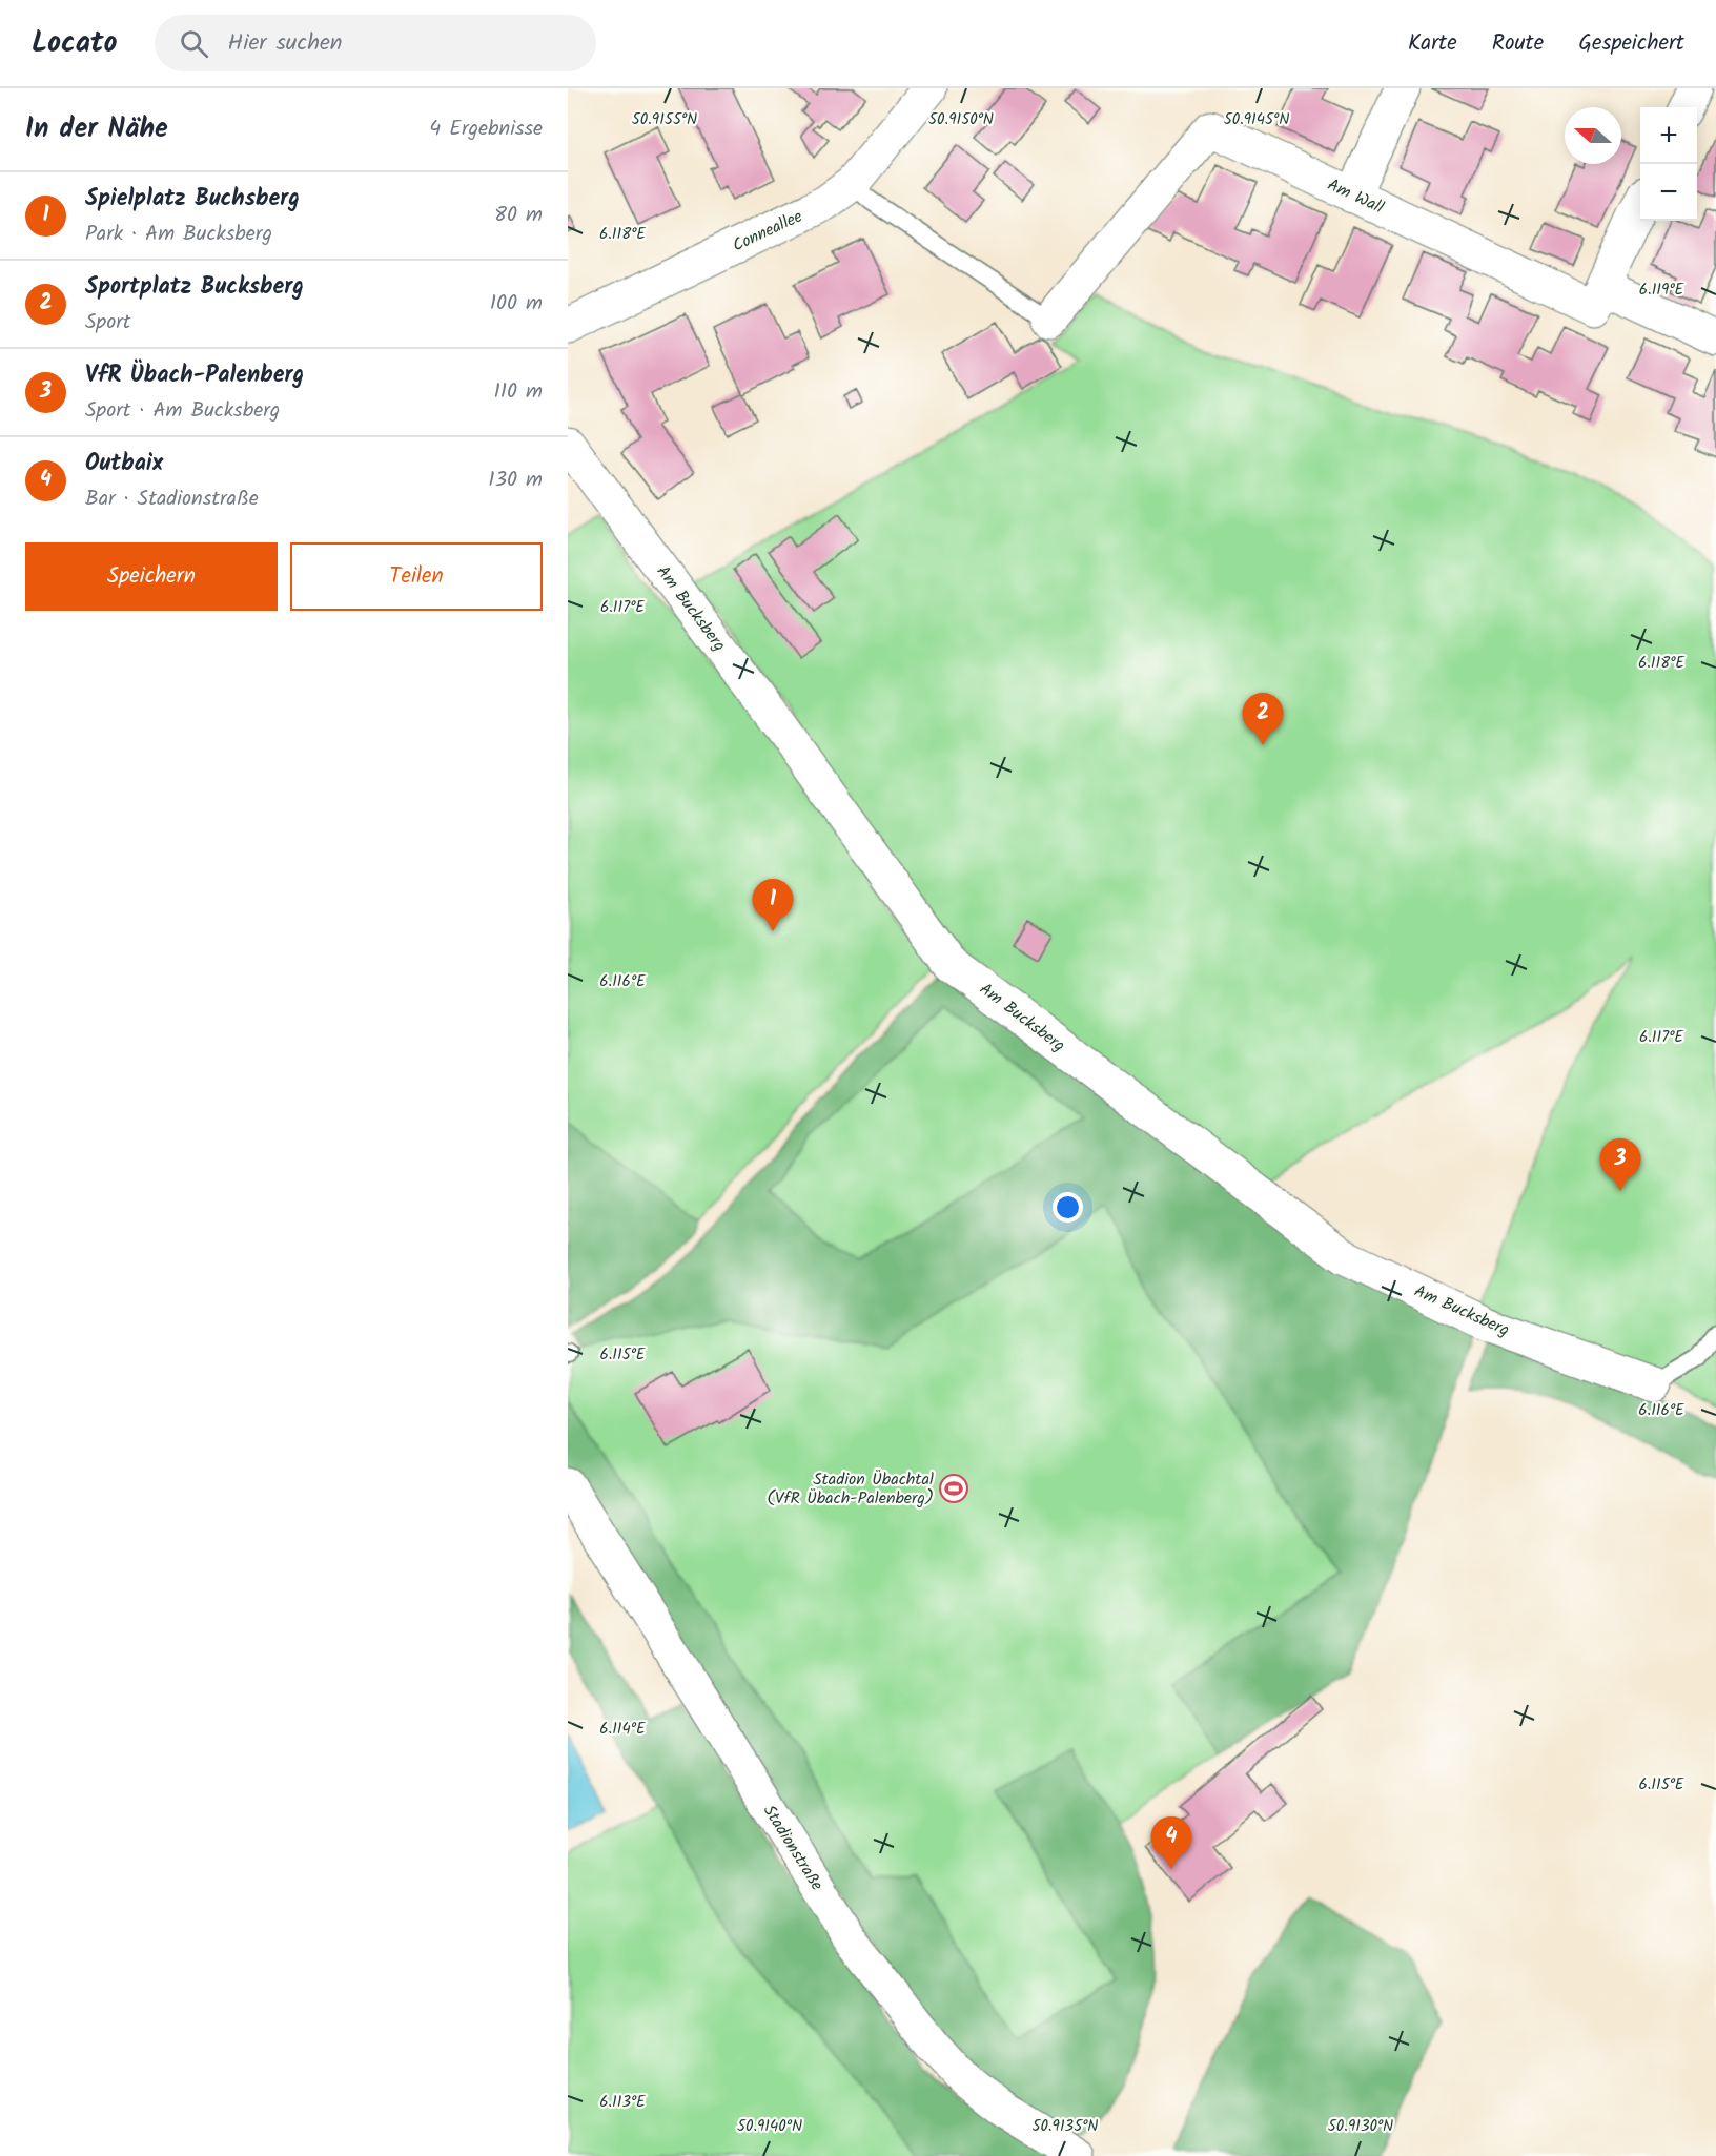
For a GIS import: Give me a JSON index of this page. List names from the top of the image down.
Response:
{
  "streets": {
    "street": [
      "Am Wall",
      "Conneallee",
      "Am Bucksberg",
      "Stadionstraße"
    ]
  },
  "places": {
    "sports": ["Stadion Übachtal (VfR Übach-Palenberg)"]
  },
  "north": "left",
  "page": {
    "header": "Locato",
    "search": "Hier suchen",
    "nav": ["Karte", "Route", "Gespeichert"],
    "heading": ["In der Nähe", "4 Ergebnisse"],
    "map_buttons": ["+", "−"],
    "list": [
      {
        "mark": "1",
        "name": "Spielplatz Buchsberg",
        "note": "Park · Am Bucksberg",
        "value": "80 m"
      },
      {
        "mark": "2",
        "name": "Sportplatz Bucksberg",
        "note": "Sport",
        "value": "100 m"
      },
      {
        "mark": "3",
        "name": "VfR Übach-Palenberg",
        "note": "Sport · Am Bucksberg",
        "value": "110 m"
      },
      {
        "mark": "4",
        "name": "Outbaix",
        "note": "Bar · Stadionstraße",
        "value": "130 m"
      }
    ],
    "buttons": ["Speichern", "Teilen"],
    "pins": [
      "2",
      "1",
      "3",
      "4"
    ]
  },
  "coordinates": [
    "50.9155°N",
    "50.9150°N",
    "50.9145°N",
    "6.118°E",
    "6.119°E",
    "6.117°E",
    "6.116°E",
    "6.115°E",
    "6.114°E",
    "6.113°E",
    "50.9140°N",
    "50.9135°N",
    "50.9130°N"
  ]
}
